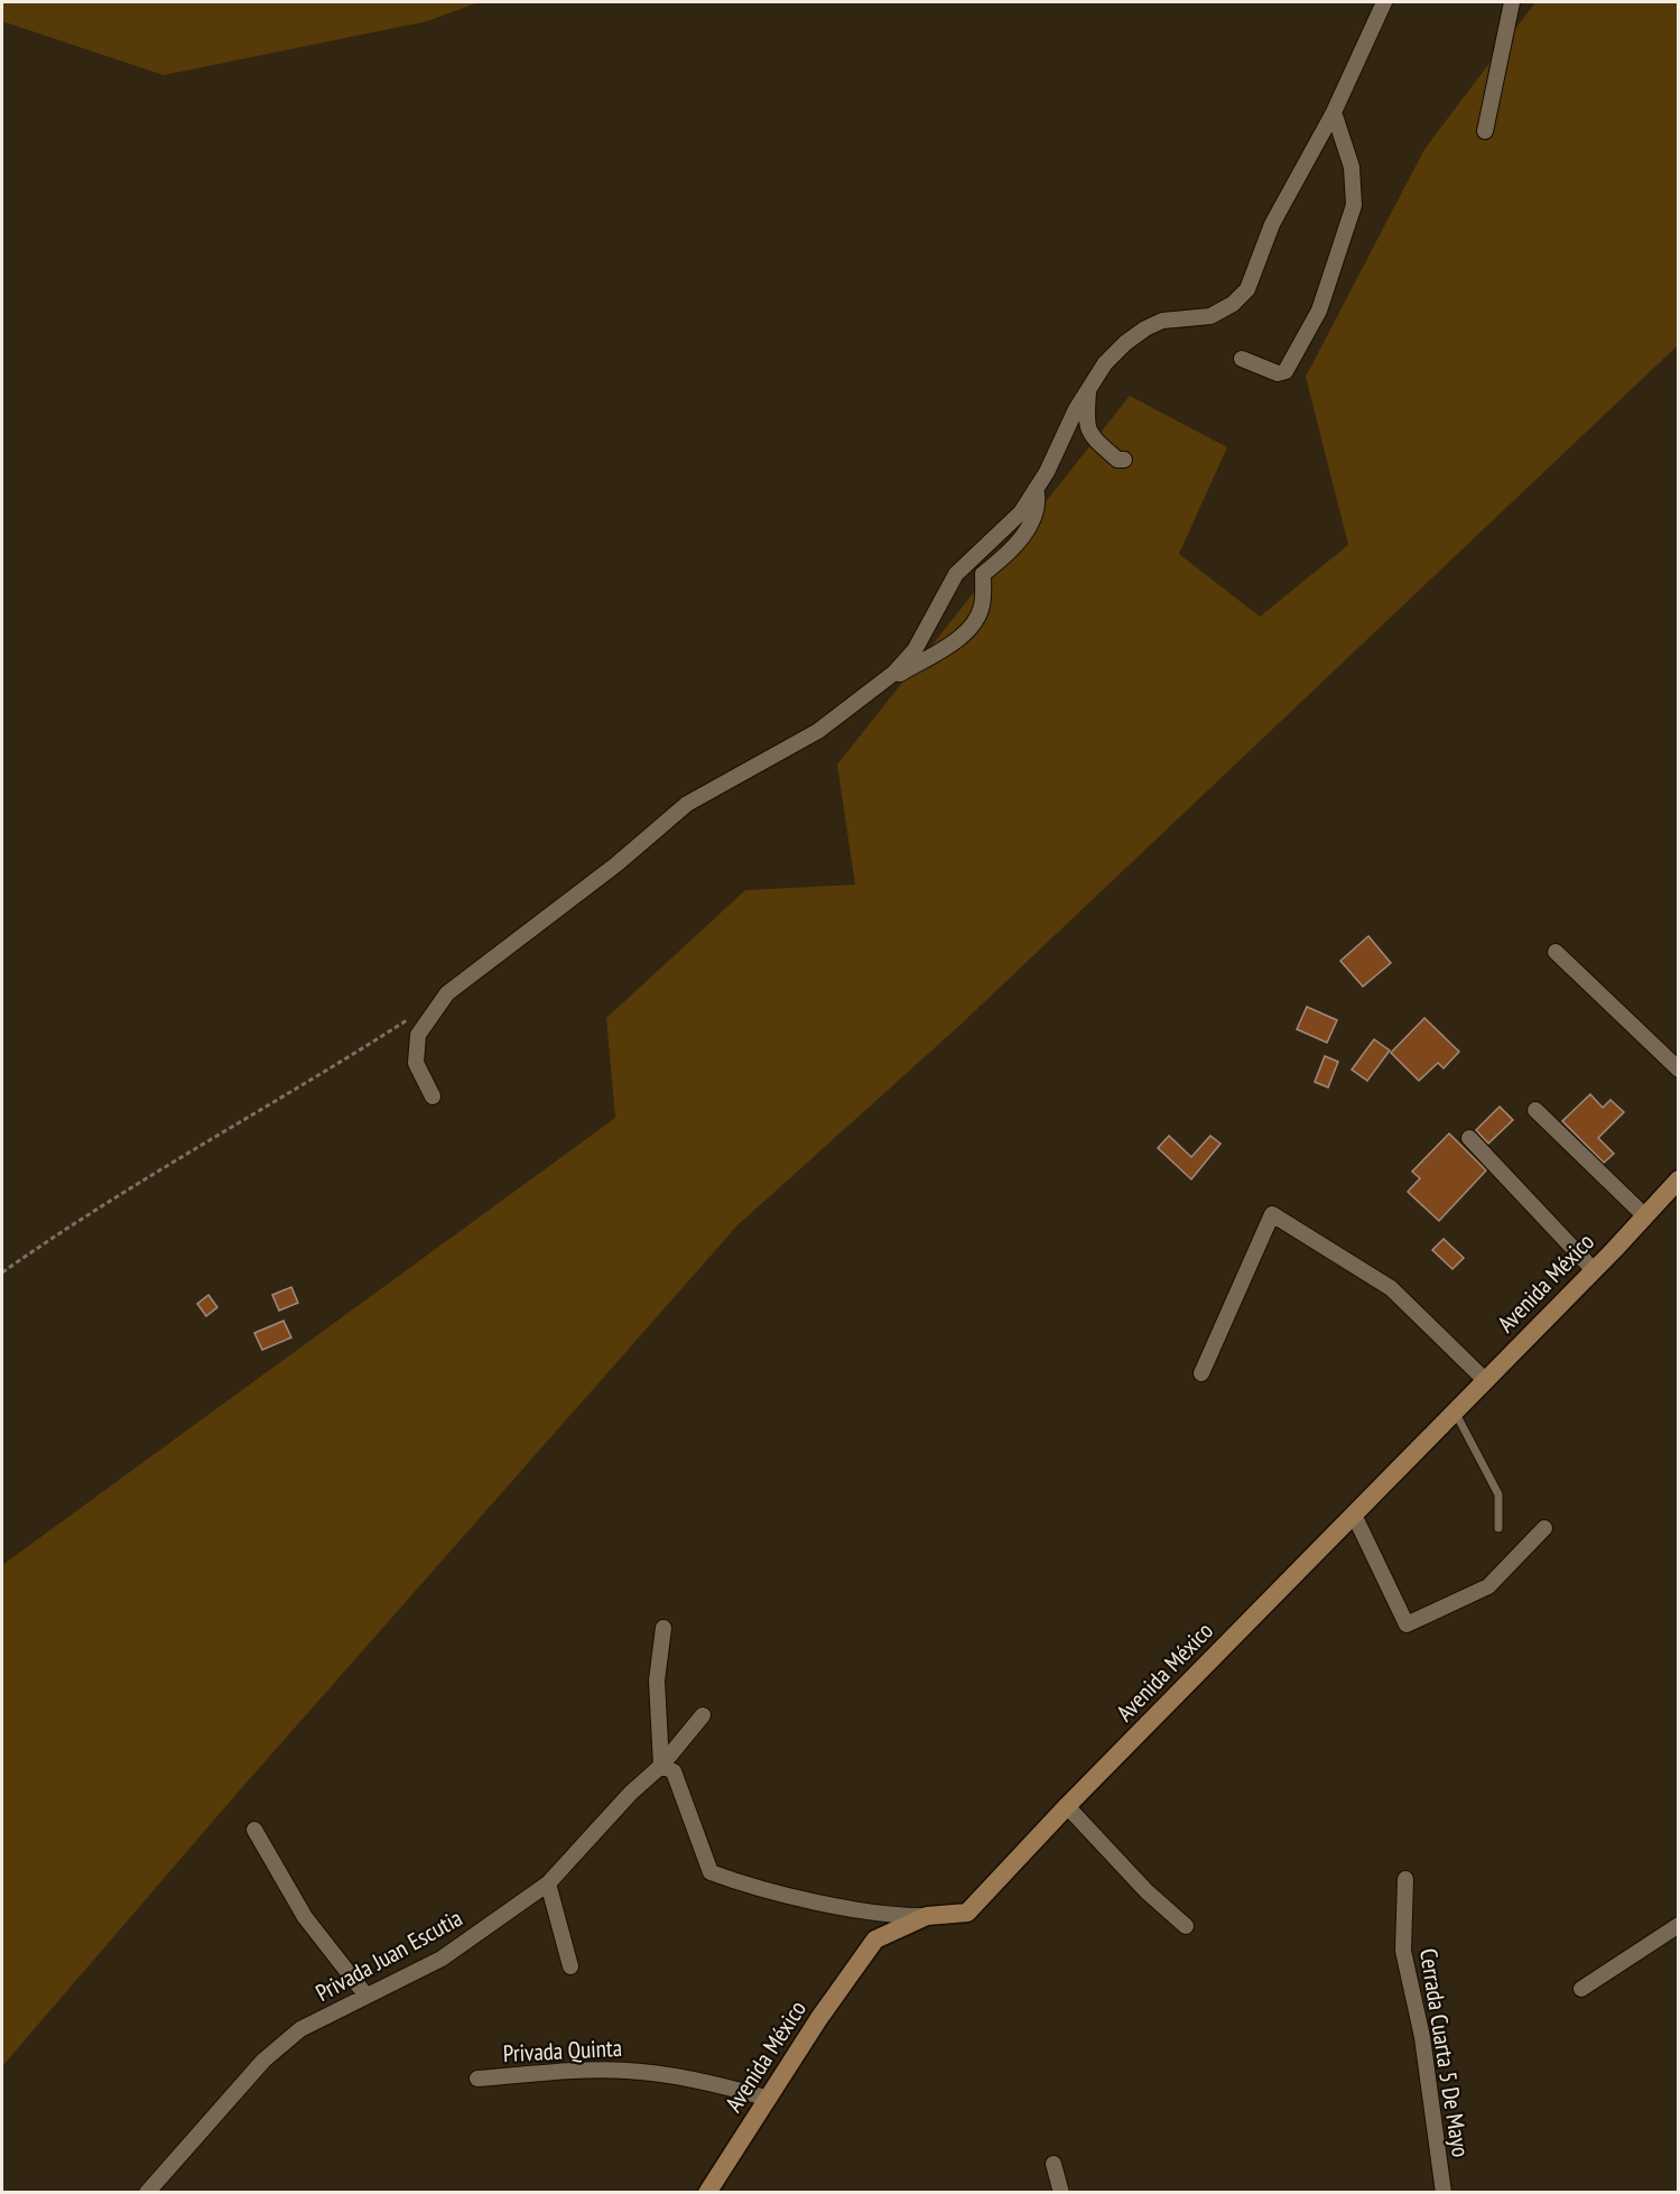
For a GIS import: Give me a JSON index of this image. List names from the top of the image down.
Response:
{
  "streets": {
    "main road": ["Avenida México"],
    "street": ["Privada Juan Escutia", "Privada Quinta", "Cerrada Cuarta 5 De Mayo"]
  },
  "crossings": [
    ["Avenida México", "Privada Quinta"]
  ]
}
